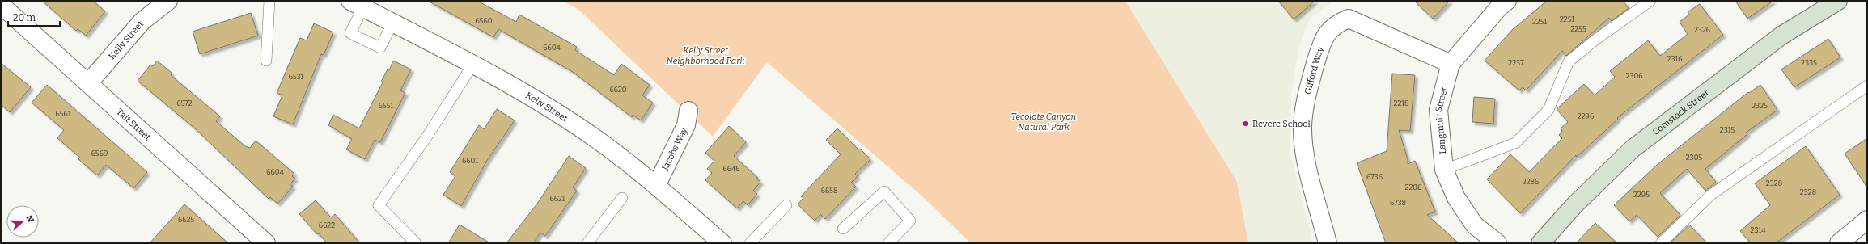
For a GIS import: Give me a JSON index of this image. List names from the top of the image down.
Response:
{
  "streets": {
    "street": [
      "Kelly Street",
      "Gifford Way",
      "Comstock Street",
      "Langmuir Street",
      "Tait Street",
      "Jacobs Way"
    ]
  },
  "crossings": [
    ["Kelly Street", "Tait Street"],
    ["Kelly Street", "Jacobs Way"],
    ["Gifford Way", "Langmuir Street"]
  ],
  "parks": ["Kelly Street Neighborhood Park", "Tecolote Canyon Natural Park"],
  "places": ["Revere School"],
  "house_numbers": [
    "2251",
    "6560",
    "2251",
    "2255",
    "2326",
    "6604",
    "2316",
    "2237",
    "2335",
    "2306",
    "6531",
    "6620",
    "6572",
    "2218",
    "6551",
    "2325",
    "6561",
    "2296",
    "2315",
    "6569",
    "2305",
    "6601",
    "6646",
    "6604",
    "6736",
    "2286",
    "2328",
    "2206",
    "6658",
    "2328",
    "2295",
    "6621",
    "6738",
    "6625",
    "6622",
    "2314"
  ],
  "scale_bar": "20 m",
  "north": "right"
}
